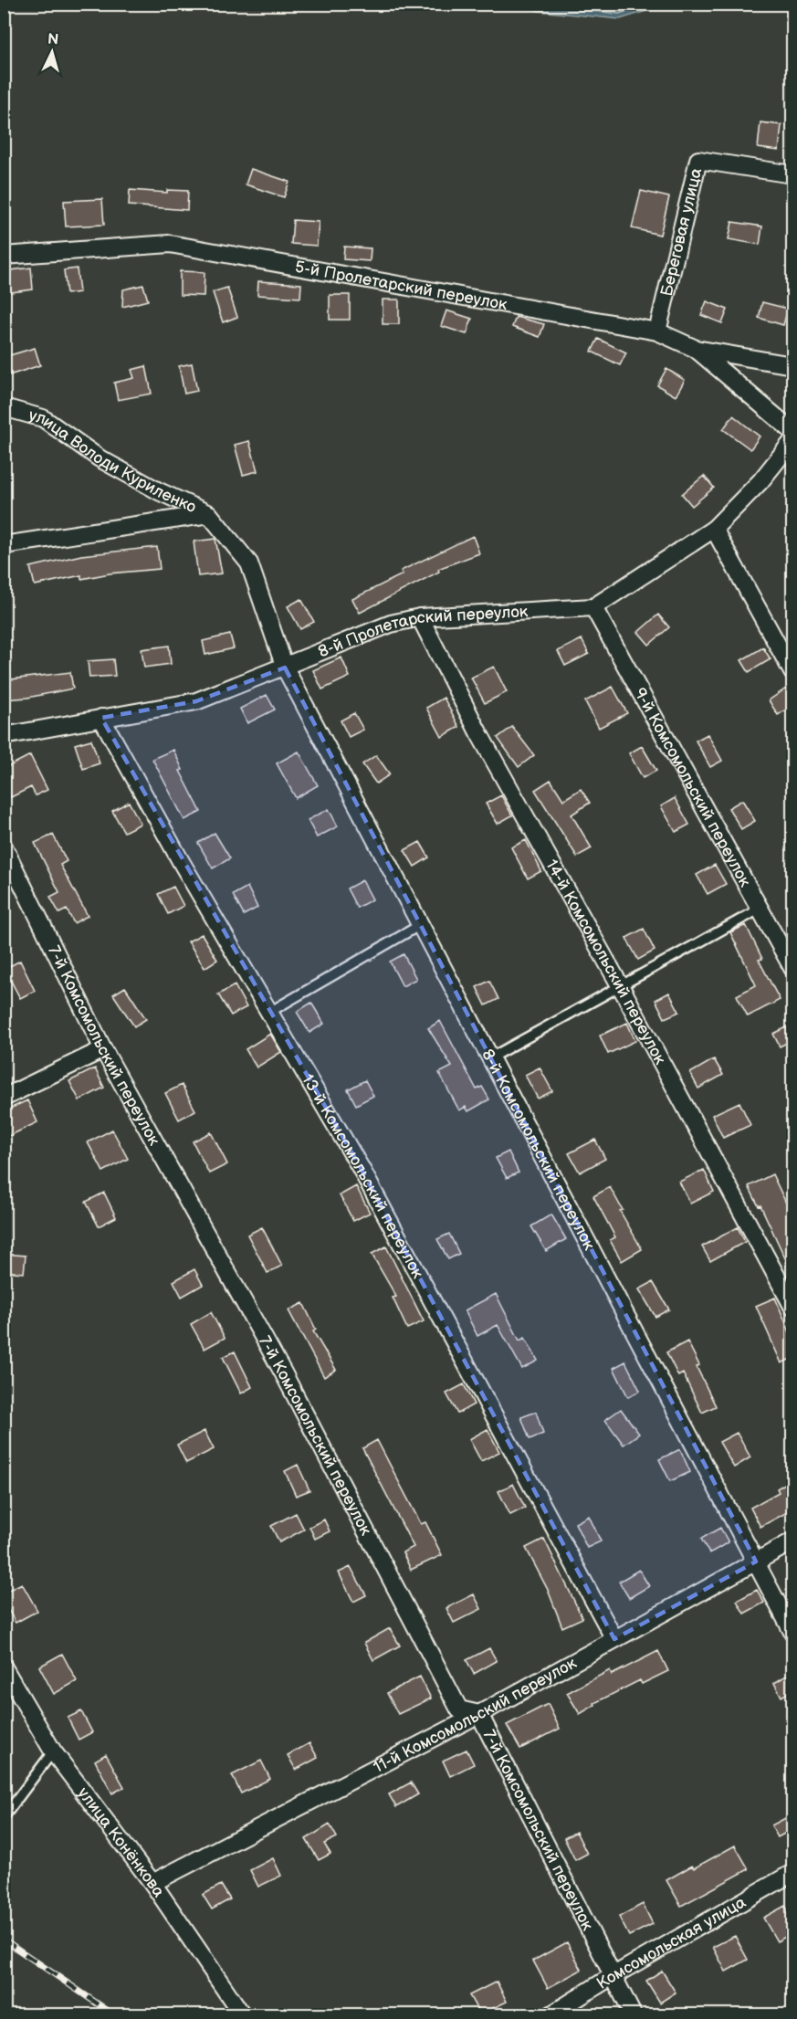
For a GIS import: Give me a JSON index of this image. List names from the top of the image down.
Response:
{
  "streets": {
    "street": [
      "Береговая улица",
      "5-й Пролетарский переулок",
      "улица Володи Куриленко",
      "8-й Пролетарский переулок",
      "9-й Комсомольский переулок",
      "14-й Комсомольский переулок",
      "7-й Комсомольский переулок",
      "8-й Комсомольский переулок",
      "13-й Комсомольский переулок",
      "11-й Комсомольский переулок",
      "улица Конёнкова",
      "Комсомольская улица"
    ]
  },
  "crossings": [
    ["Береговая улица", "5-й Пролетарский переулок"],
    ["улица Володи Куриленко", "8-й Пролетарский переулок"],
    ["улица Володи Куриленко", "8-й Комсомольский переулок"],
    ["8-й Пролетарский переулок", "9-й Комсомольский переулок"],
    ["8-й Пролетарский переулок", "14-й Комсомольский переулок"],
    ["8-й Пролетарский переулок", "8-й Комсомольский переулок"],
    ["8-й Пролетарский переулок", "13-й Комсомольский переулок"],
    ["7-й Комсомольский переулок", "11-й Комсомольский переулок"],
    ["7-й Комсомольский переулок", "Комсомольская улица"],
    ["8-й Комсомольский переулок", "11-й Комсомольский переулок"],
    ["13-й Комсомольский переулок", "11-й Комсомольский переулок"],
    ["11-й Комсомольский переулок", "улица Конёнкова"]
  ],
  "north": "top"
}
